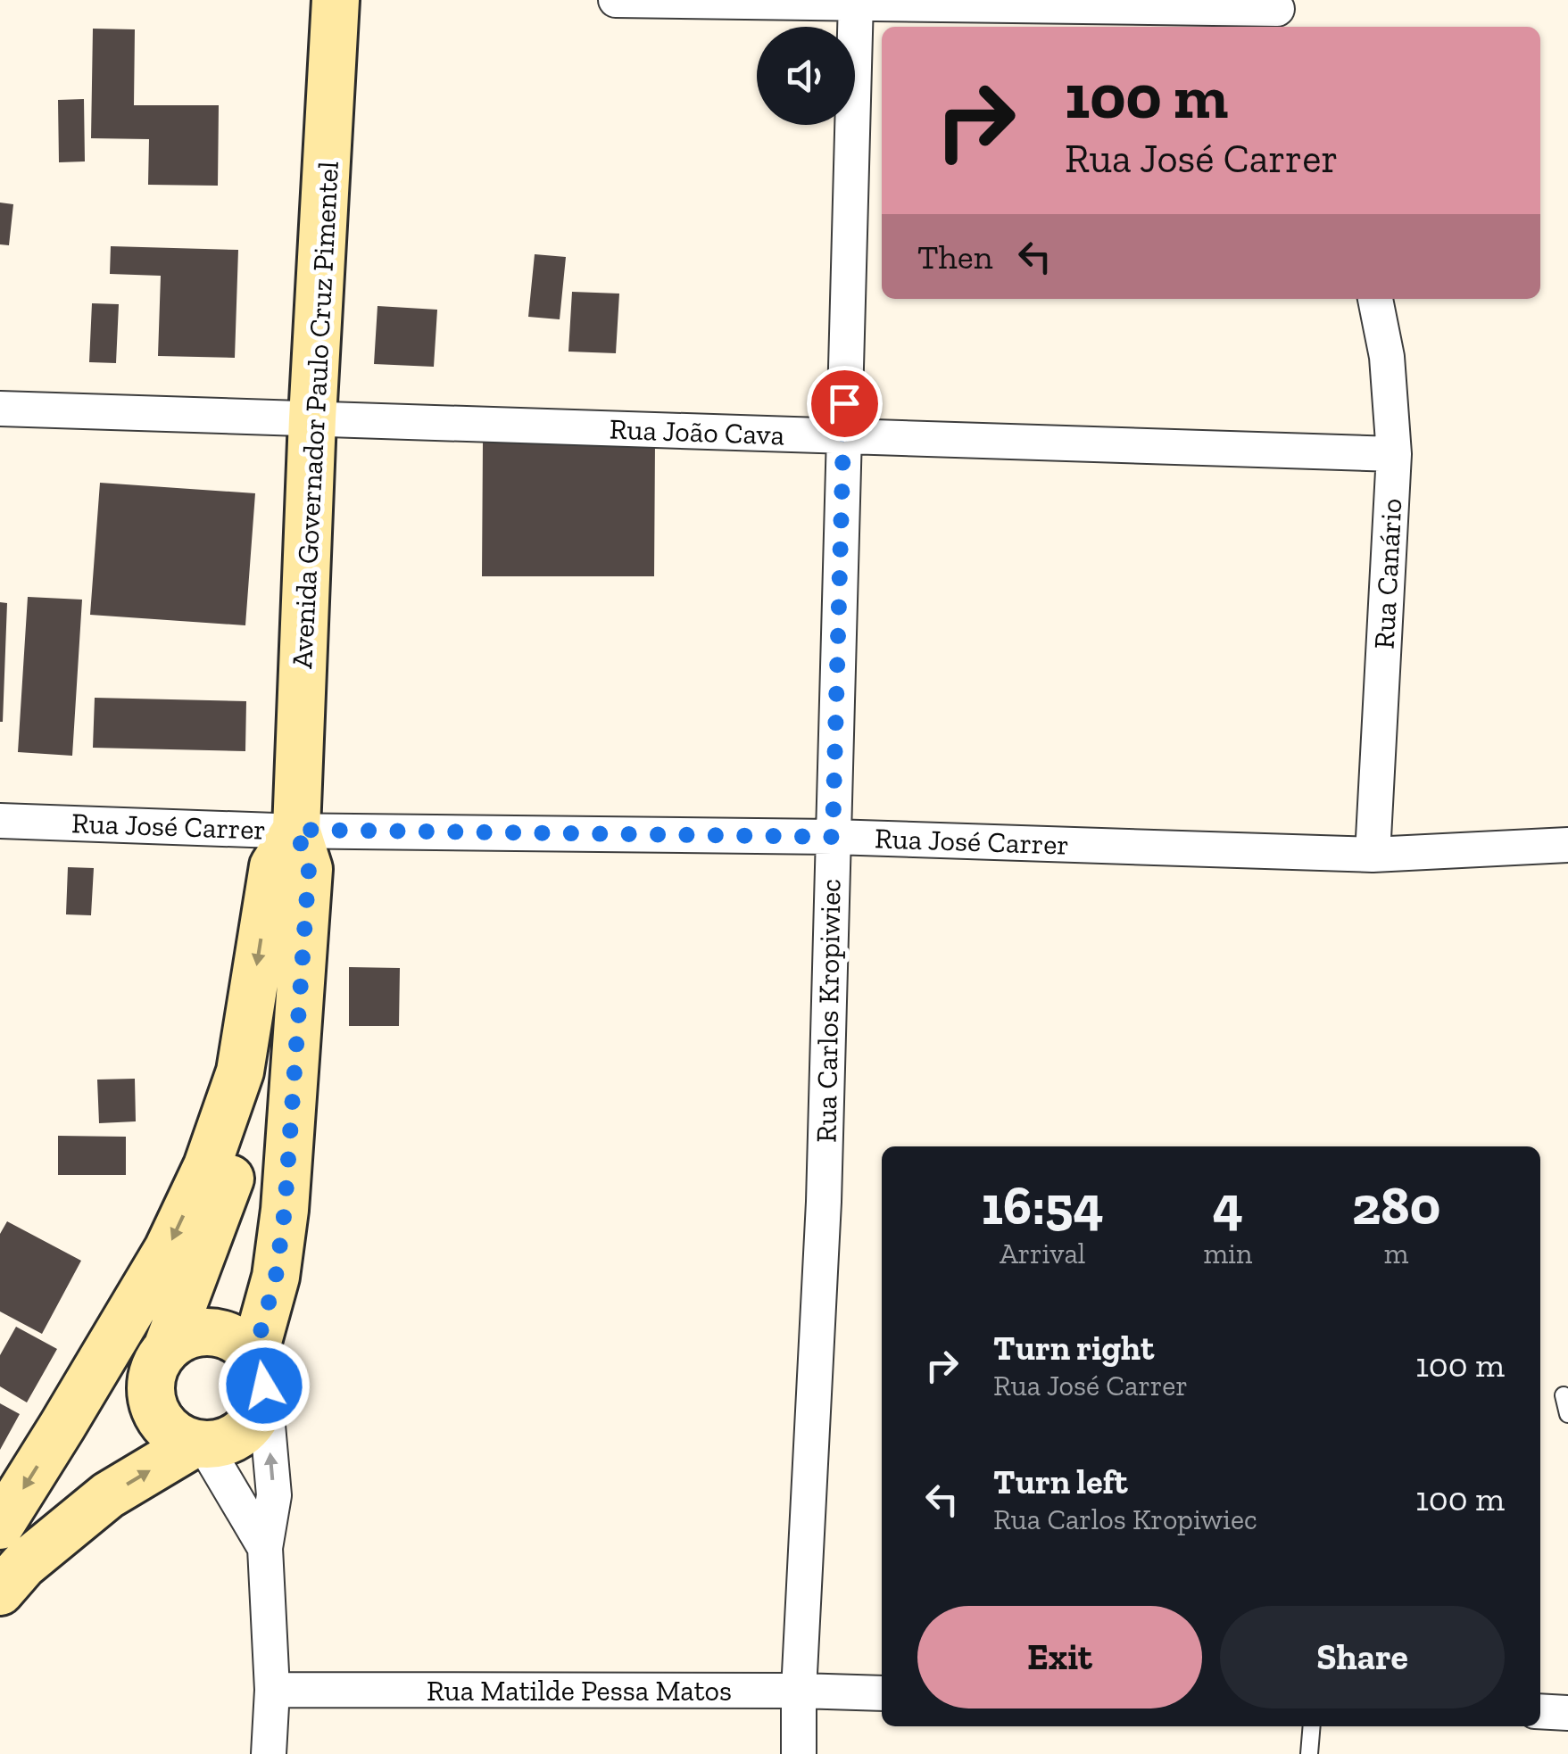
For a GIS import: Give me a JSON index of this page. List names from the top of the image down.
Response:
{
  "streets": {
    "street": [
      "Avenida Governador Paulo Cruz Pimentel",
      "Rua João Cava",
      "Rua Canário",
      "Rua José Carrer",
      "Rua Carlos Kropiwiec",
      "Rua Matilde Pessa Matos"
    ]
  },
  "crossings": [
    ["Avenida Governador Paulo Cruz Pimentel", "Rua João Cava"],
    ["Avenida Governador Paulo Cruz Pimentel", "Rua José Carrer"],
    ["Rua João Cava", "Rua Canário"],
    ["Rua João Cava", "Rua Carlos Kropiwiec"],
    ["Rua Canário", "Rua José Carrer"],
    ["Rua José Carrer", "Rua Carlos Kropiwiec"],
    ["Rua Carlos Kropiwiec", "Rua Matilde Pessa Matos"]
  ],
  "page": {
    "turn": ["100 m", "Rua José Carrer"],
    "then": "Then",
    "eta": [
      "16:54",
      "Arrival",
      "4",
      "min",
      "280",
      "m"
    ],
    "list": [
      {
        "name": "Turn right",
        "note": "Rua José Carrer",
        "value": "100 m"
      },
      {
        "name": "Turn left",
        "note": "Rua Carlos Kropiwiec",
        "value": "100 m"
      }
    ],
    "buttons": ["Exit", "Share"]
  }
}
